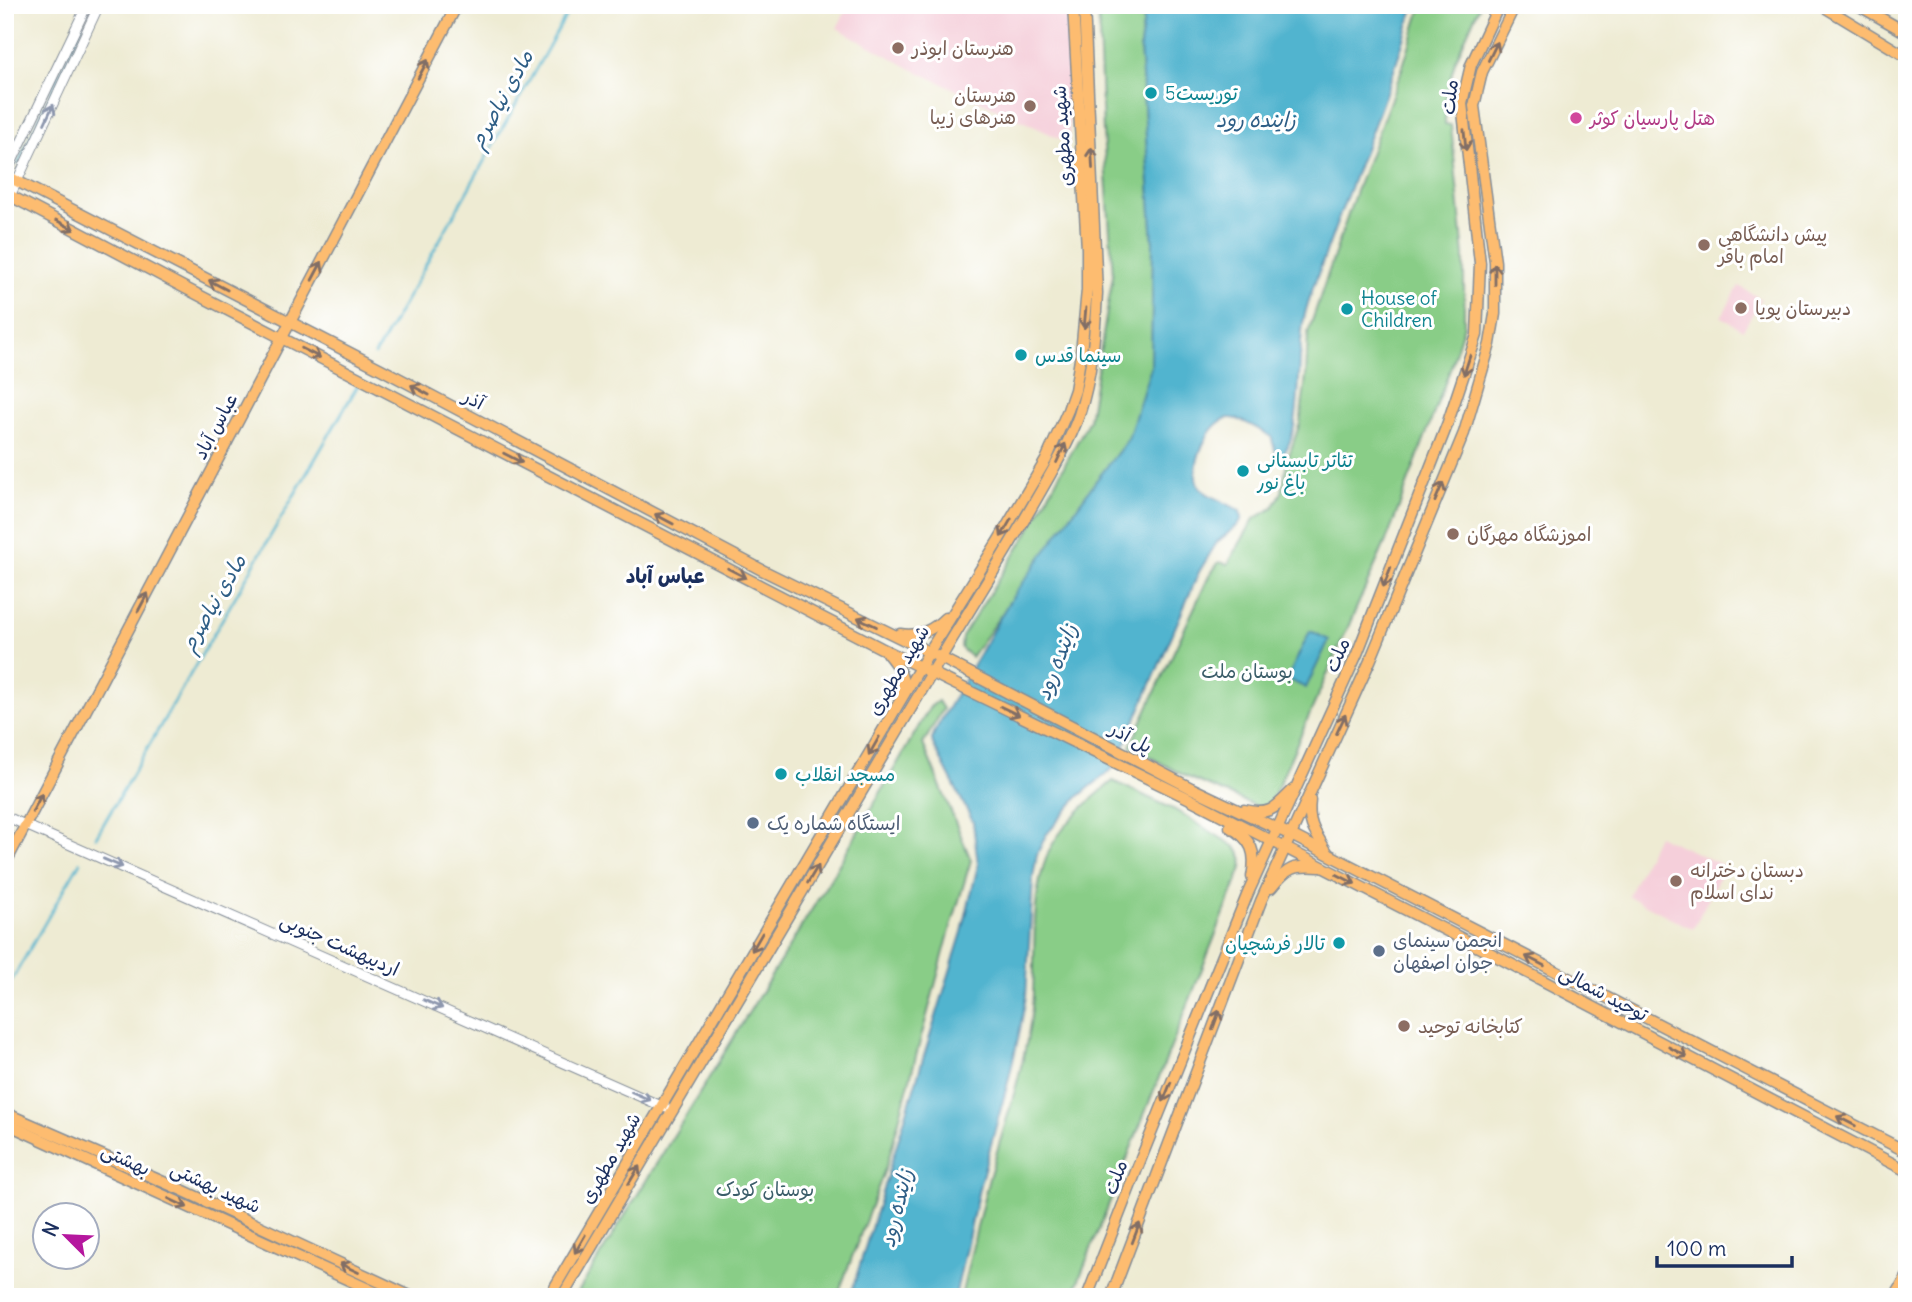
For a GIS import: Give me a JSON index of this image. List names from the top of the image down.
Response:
{
  "streets": {
    "main road": [
      "ملت",
      "شهید مطهری",
      "آذر",
      "عباس آباد",
      "پل آذر",
      "توحید شمالی",
      "بهشتی",
      "شهید بهشتی"
    ],
    "street": ["اردیبهشت جنوبی"]
  },
  "crossings": [
    ["ملت", "پل آذر"],
    ["ملت", "توحید شمالی"],
    ["شهید مطهری", "آذر"],
    ["شهید مطهری", "پل آذر"],
    ["شهید مطهری", "اردیبهشت جنوبی"],
    ["آذر", "عباس آباد"],
    ["آذر", "پل آذر"],
    ["عباس آباد", "اردیبهشت جنوبی"],
    ["پل آذر", "توحید شمالی"]
  ],
  "one_way": [
    "عباس آباد",
    "اردیبهشت جنوبی",
    "بهشتی",
    "شهید بهشتی"
  ],
  "districts": ["عباس آباد"],
  "water": ["مادی نیاصرم", "زاینده رود"],
  "parks": ["بوستان ملت", "بوستان کودک"],
  "places": [
    "هنرستان ابوذر",
    "توریست5",
    "هنرستان هنرهای زیبا",
    "هتل پارسیان کوثر",
    "پیش دانشگاهی امام باقر",
    "دبیرستان پویا",
    "House of Children",
    "سینما قدس",
    "تئاتر تابستانی باغ نور",
    "اموزشگاه مهرگان",
    "مسجد انقلاب",
    "ایستگاه شماره یک",
    "دبستان دخترانه ندای اسلام",
    "تالار فرشچیان",
    "انجمن سینمای جوان اصفهان",
    "کتابخانه توحید"
  ],
  "scale_bar": "100 m",
  "north": "top left"
}
